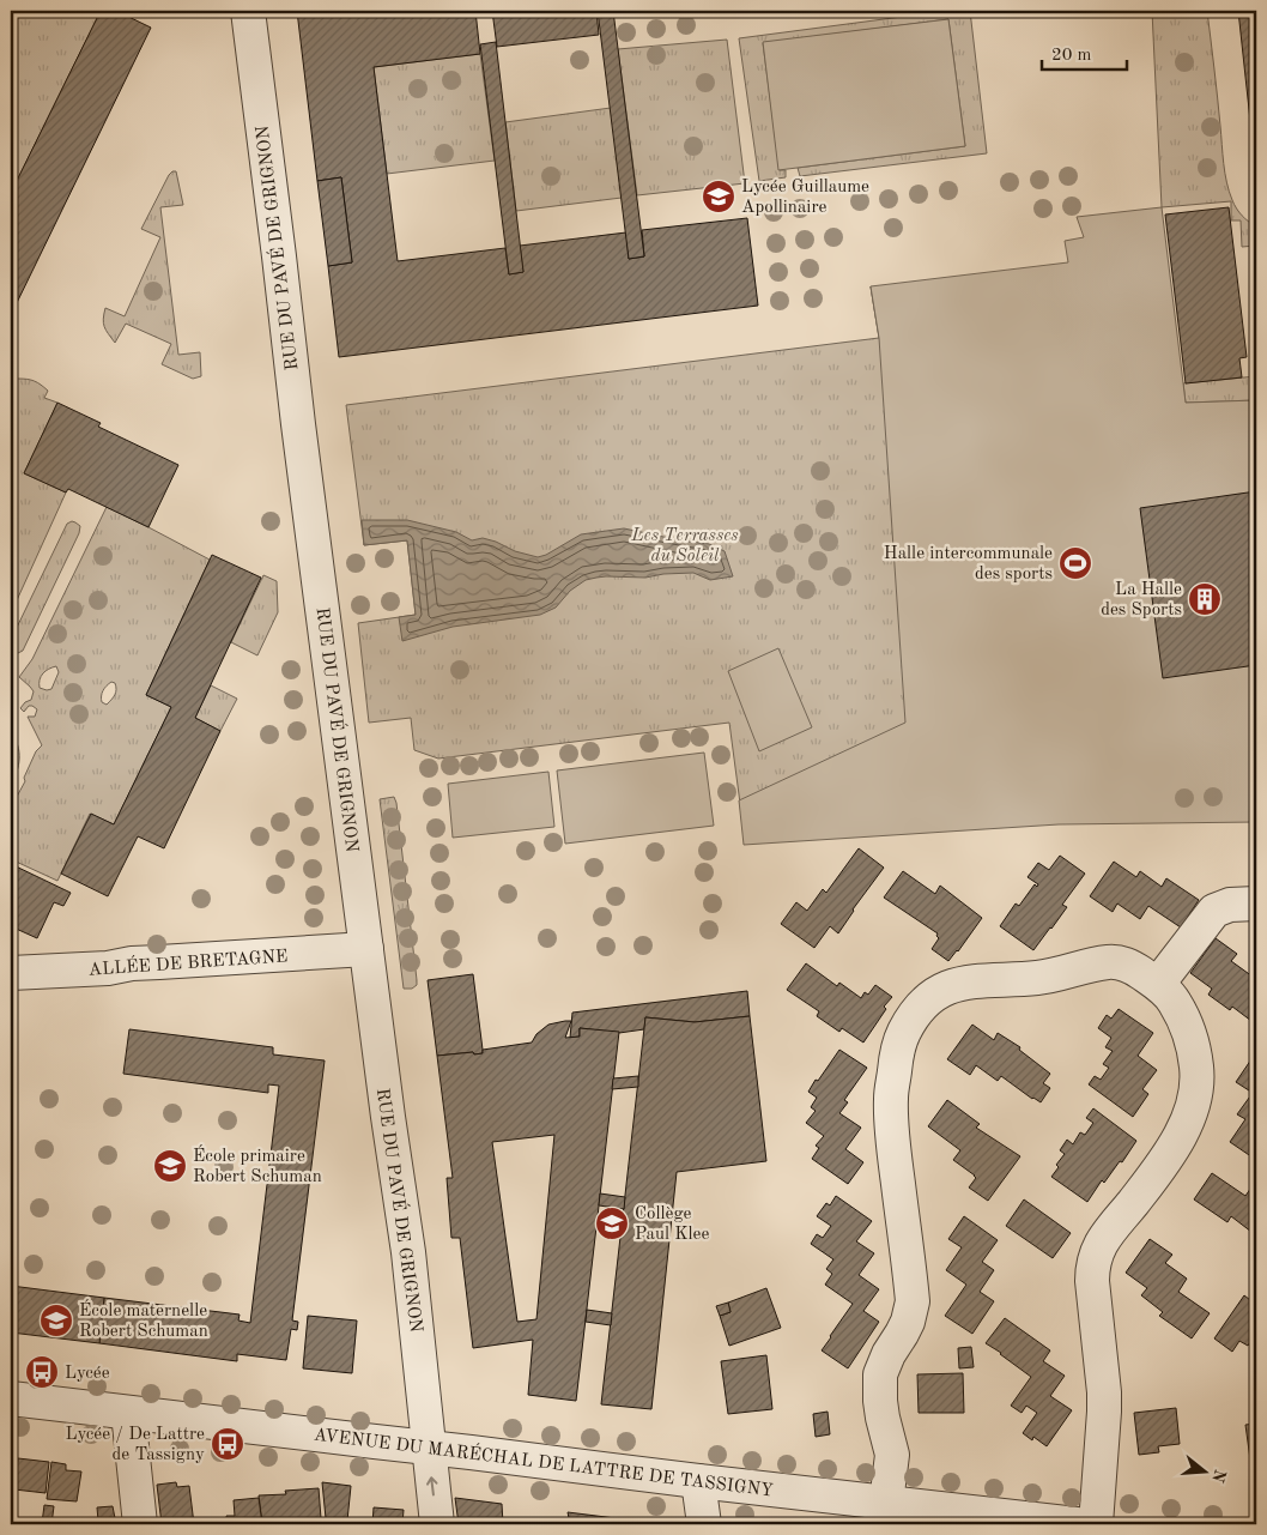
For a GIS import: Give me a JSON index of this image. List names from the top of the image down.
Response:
{
  "streets": {
    "street": ["RUE DU PAVÉ DE GRIGNON", "ALLÉE DE BRETAGNE", "AVENUE DU MARÉCHAL DE LATTRE DE TASSIGNY"]
  },
  "crossings": [
    ["RUE DU PAVÉ DE GRIGNON", "ALLÉE DE BRETAGNE"],
    ["RUE DU PAVÉ DE GRIGNON", "AVENUE DU MARÉCHAL DE LATTRE DE TASSIGNY"]
  ],
  "parks": ["Les Terrasses du Soleil"],
  "places": {
    "school or university": [
      "Lycée Guillaume Apollinaire",
      "École primaire Robert Schuman",
      "Collège Paul Klee",
      "École maternelle Robert Schuman"
    ],
    "sports": ["Halle intercommunale des sports"],
    "building": ["La Halle des Sports"],
    "bus stop": ["Lycée", "Lycée / De Lattre de Tassigny"]
  },
  "scale_bar": "20 m",
  "north": "right"
}
